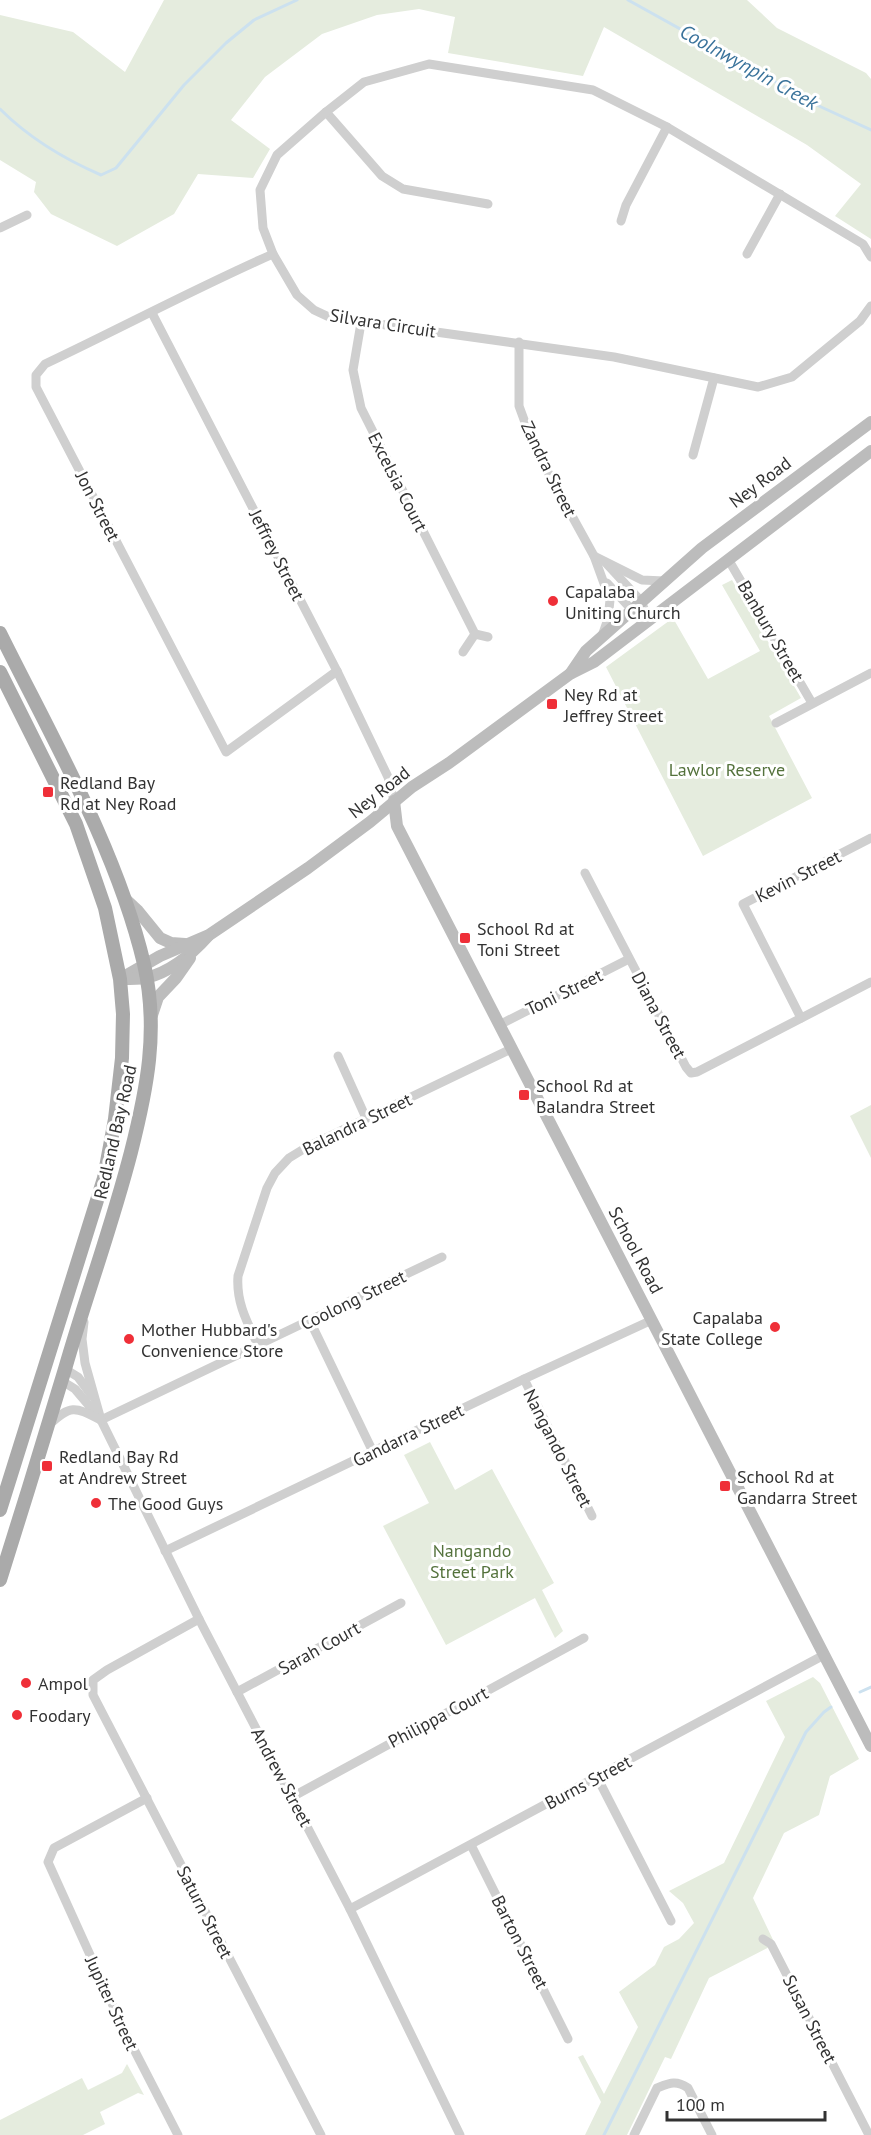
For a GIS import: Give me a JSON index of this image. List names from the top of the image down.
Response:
{
  "streets": {
    "main road": ["Ney Road", "Redland Bay Road", "School Road"],
    "street": [
      "Silvara Circuit",
      "Zandra Street",
      "Excelsia Court",
      "Jon Street",
      "Jeffrey Street",
      "Banbury Street",
      "Kevin Street",
      "Toni Street",
      "Diana Street",
      "Balandra Street",
      "Coolong Street",
      "Gandarra Street",
      "Nangando Street",
      "Sarah Court",
      "Philippa Court",
      "Andrew Street",
      "Burns Street",
      "Saturn Street",
      "Barton Street",
      "Jupiter Street",
      "Susan Street"
    ]
  },
  "crossings": [
    ["Silvara Circuit", "Zandra Street"],
    ["Silvara Circuit", "Excelsia Court"],
    ["Silvara Circuit", "Jon Street"],
    ["Zandra Street", "Ney Road"],
    ["Ney Road", "Jeffrey Street"],
    ["Ney Road", "Banbury Street"],
    ["Ney Road", "Redland Bay Road"],
    ["Ney Road", "School Road"],
    ["Jon Street", "Jeffrey Street"],
    ["Jeffrey Street", "School Road"],
    ["Kevin Street", "Diana Street"],
    ["Toni Street", "Diana Street"],
    ["Toni Street", "School Road"],
    ["Balandra Street", "School Road"],
    ["Balandra Street", "Coolong Street"],
    ["Redland Bay Road", "Andrew Street"],
    ["School Road", "Gandarra Street"],
    ["School Road", "Burns Street"],
    ["Coolong Street", "Andrew Street"],
    ["Gandarra Street", "Nangando Street"],
    ["Gandarra Street", "Andrew Street"],
    ["Sarah Court", "Andrew Street"],
    ["Philippa Court", "Andrew Street"],
    ["Andrew Street", "Burns Street"],
    ["Andrew Street", "Saturn Street"],
    ["Burns Street", "Barton Street"],
    ["Saturn Street", "Jupiter Street"]
  ],
  "water": ["Coolnwynpin Creek"],
  "parks": ["Lawlor Reserve", "Nangando Street Park"],
  "places": {
    "other": [
      "Capalaba Uniting Church",
      "Capalaba State College",
      "Mother Hubbard's Convenience Store",
      "The Good Guys",
      "Ampol",
      "Foodary"
    ],
    "transit": [
      "Ney Rd at Jeffrey Street",
      "Redland Bay Rd at Ney Road",
      "School Rd at Toni Street",
      "School Rd at Balandra Street",
      "Redland Bay Rd at Andrew Street",
      "School Rd at Gandarra Street"
    ]
  },
  "scale_bar": "100 m"
}
